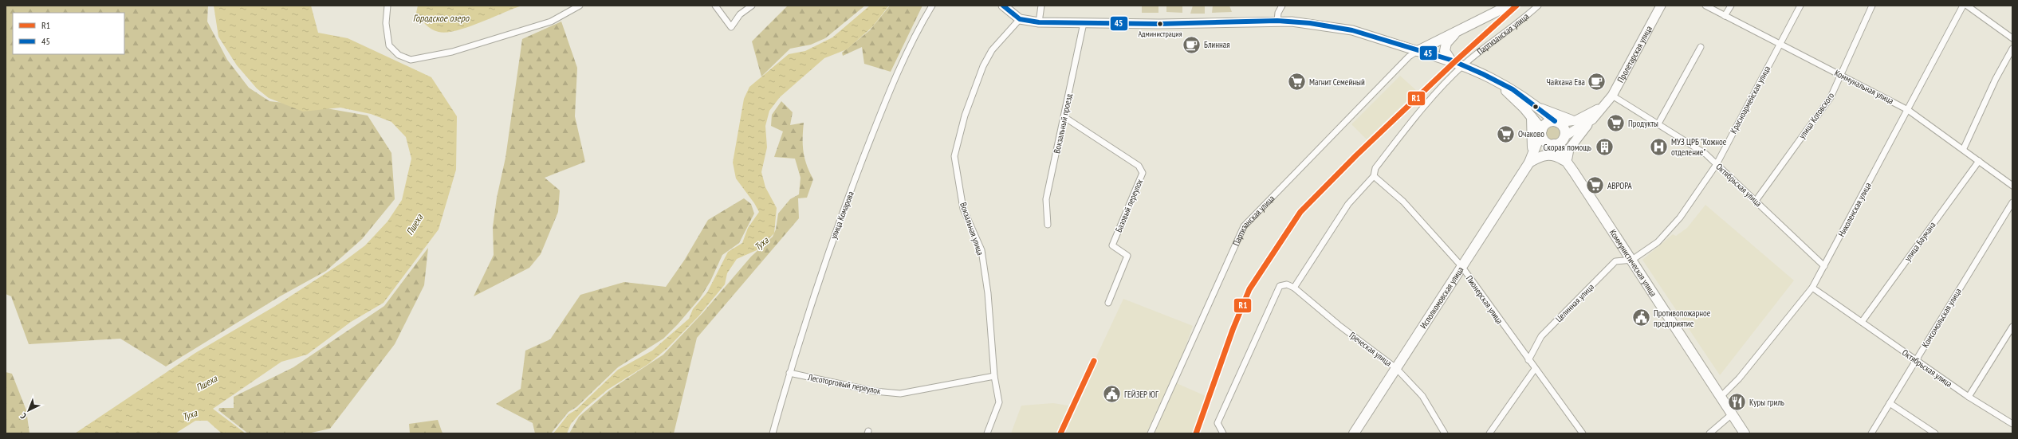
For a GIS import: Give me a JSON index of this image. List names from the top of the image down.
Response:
{
  "streets": {
    "main road": ["Пролетарская улица", "Коммунистическая улица", "Исполкомовская улица"],
    "street": [
      "Партизанская улица",
      "Коммунальная улица",
      "Красноармейская улица",
      "улица Котовского",
      "Вокзальный проезд",
      "Октябрьская улица",
      "Базовый переулок",
      "Николенская улица",
      "улица Комарова",
      "Вокзальная улица",
      "улица Баумана",
      "Пионерская улица",
      "Целинная улица",
      "Комсомольская улица",
      "Греческая улица",
      "Лесоторговый переулок"
    ]
  },
  "crossings": [
    ["Партизанская улица", "Пионерская улица"],
    ["Партизанская улица", "Греческая улица"],
    ["Пролетарская улица", "Октябрьская улица"],
    ["Пролетарская улица", "Коммунистическая улица"],
    ["Пролетарская улица", "Исполкомовская улица"],
    ["Коммунальная улица", "Красноармейская улица"],
    ["Коммунальная улица", "улица Котовского"],
    ["Коммунальная улица", "Николенская улица"],
    ["Коммунальная улица", "улица Баумана"],
    ["Красноармейская улица", "Октябрьская улица"],
    ["Красноармейская улица", "Коммунистическая улица"],
    ["Красноармейская улица", "Целинная улица"],
    ["улица Котовского", "Октябрьская улица"],
    ["Вокзальный проезд", "Базовый переулок"],
    ["Октябрьская улица", "Николенская улица"],
    ["Октябрьская улица", "улица Баумана"],
    ["Октябрьская улица", "Комсомольская улица"],
    ["Николенская улица", "Коммунистическая улица"],
    ["улица Комарова", "Лесоторговый переулок"],
    ["Вокзальная улица", "Лесоторговый переулок"],
    ["Коммунистическая улица", "Исполкомовская улица"],
    ["Коммунистическая улица", "Целинная улица"],
    ["Исполкомовская улица", "Пионерская улица"],
    ["Исполкомовская улица", "Греческая улица"],
    ["Пионерская улица", "Целинная улица"]
  ],
  "water": ["Городское озеро", "Пшеха", "Туха"],
  "places": {
    "other": ["Администрация"],
    "cafe": ["Блинная", "Чайхана Ева"],
    "supermarket": [
      "Магнит Семейный",
      "Продукты",
      "Очаково",
      "АВРОРА"
    ],
    "hospital": ["МУЗ ЦРБ \"Кожное отделение\""],
    "building": ["Скорая помощь"],
    "public building": ["Противопожарное предприятие", "ГЕЙЗЕР ЮГ"],
    "restaurant": ["Куры гриль"]
  },
  "lines": ["transit line R1", "transit line 45"],
  "legend": ["R1", "45"],
  "north": "bottom left"
}
